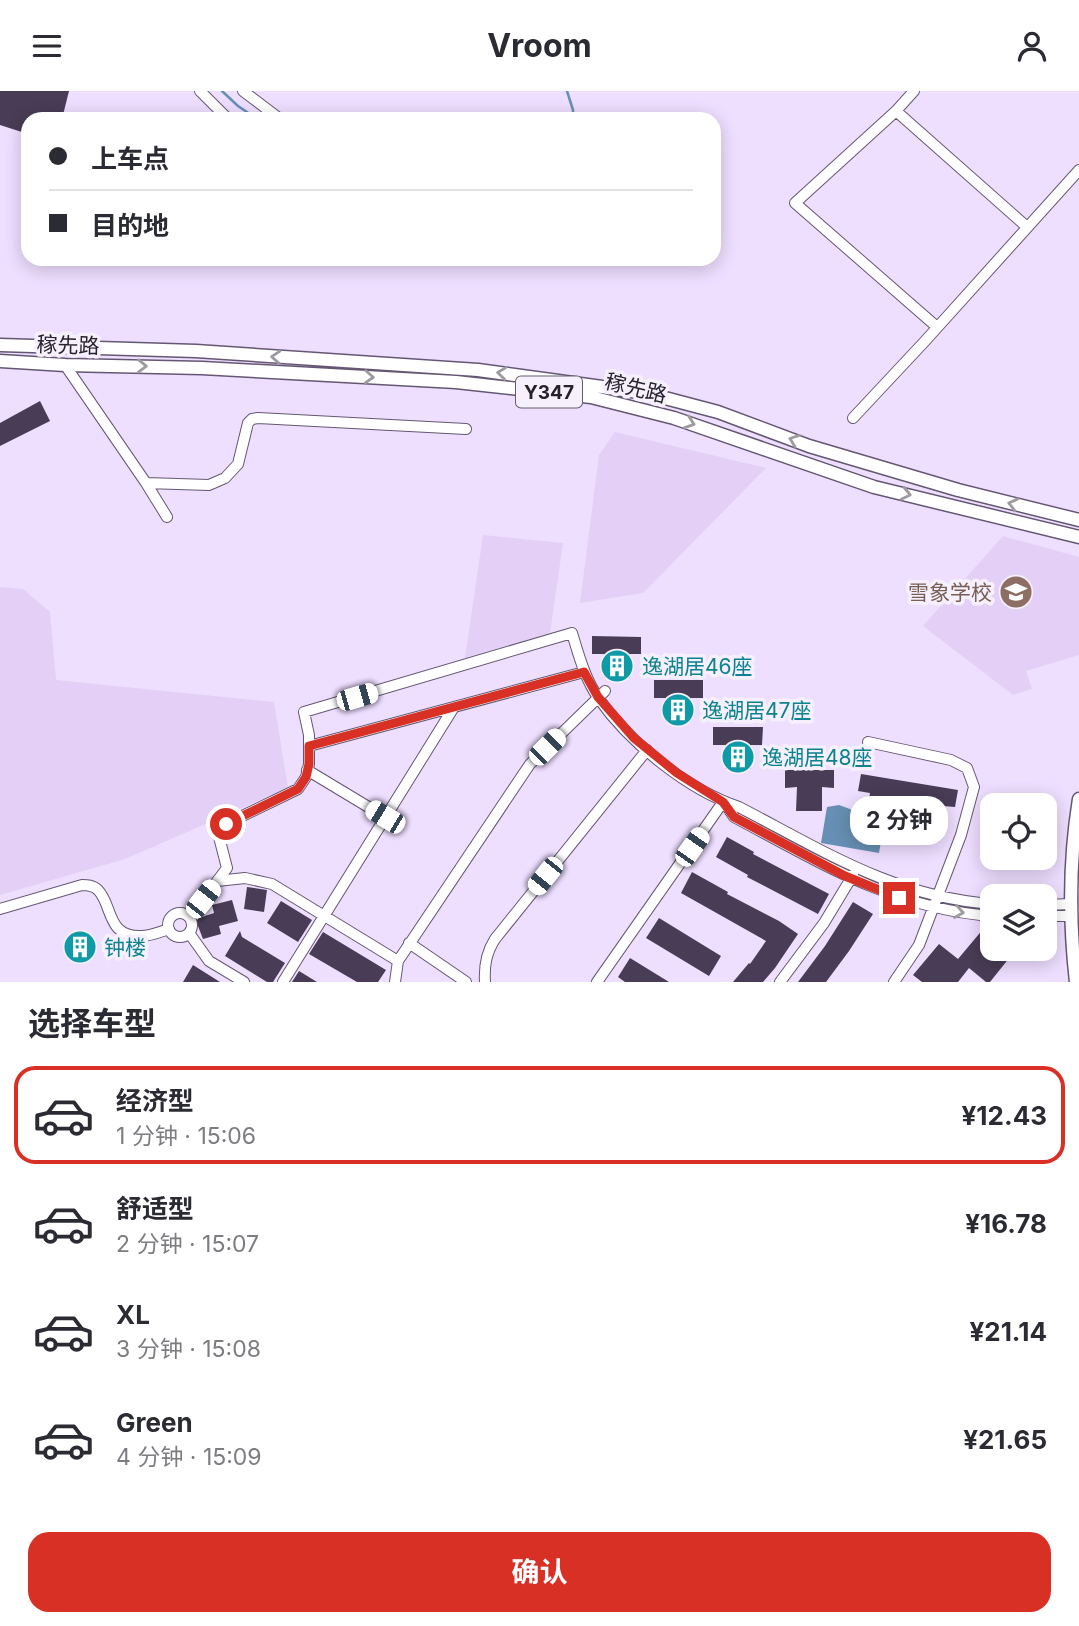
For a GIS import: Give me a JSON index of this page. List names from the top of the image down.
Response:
{
  "streets": {
    "main road": ["稼先路", "Y347"]
  },
  "places": {
    "school or university": ["雪象学校"],
    "building": [
      "逸湖居46座",
      "逸湖居47座",
      "逸湖居48座",
      "钟楼"
    ]
  },
  "page": {
    "header": "Vroom",
    "banner": ["上车点", "目的地"],
    "bubble": "2 分钟",
    "heading": "选择车型",
    "list": [
      {
        "name": "经济型",
        "note": "1 分钟 · 15:06",
        "value": "¥12.43"
      },
      {
        "name": "舒适型",
        "note": "2 分钟 · 15:07",
        "value": "¥16.78"
      },
      {
        "name": "XL",
        "note": "3 分钟 · 15:08",
        "value": "¥21.14"
      },
      {
        "name": "Green",
        "note": "4 分钟 · 15:09",
        "value": "¥21.65"
      }
    ],
    "buttons": "确认"
  }
}
